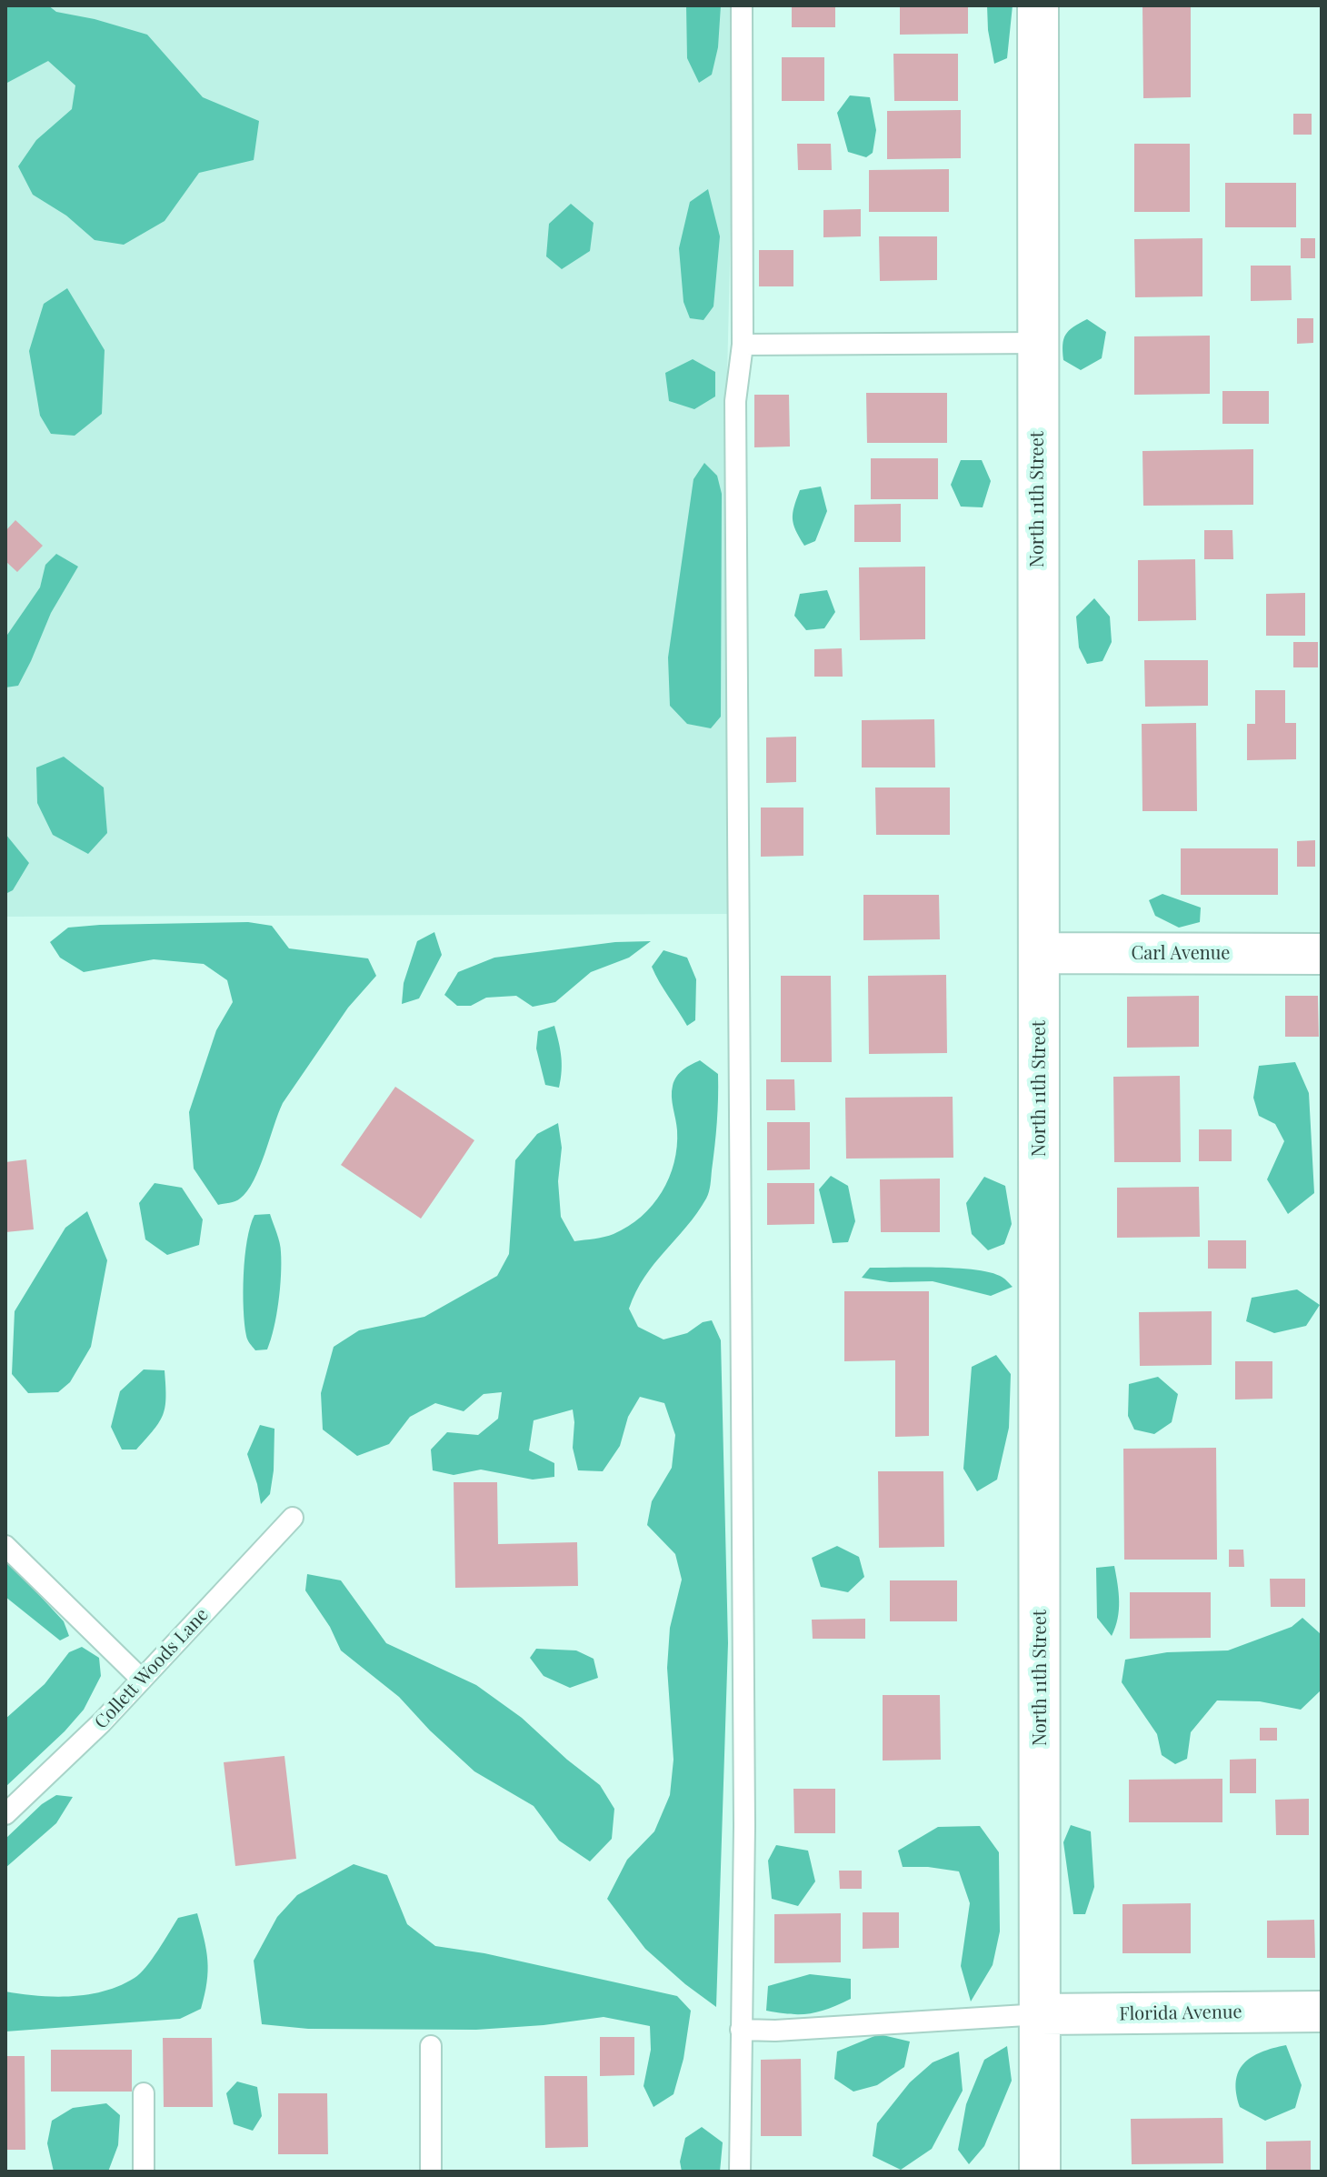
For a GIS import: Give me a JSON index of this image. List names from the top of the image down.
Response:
{
  "streets": {
    "street": ["North 11th Street", "Carl Avenue", "Florida Avenue"],
    "lane": ["Collett Woods Lane"]
  },
  "crossings": [
    ["North 11th Street", "Carl Avenue"],
    ["North 11th Street", "Florida Avenue"]
  ]
}
